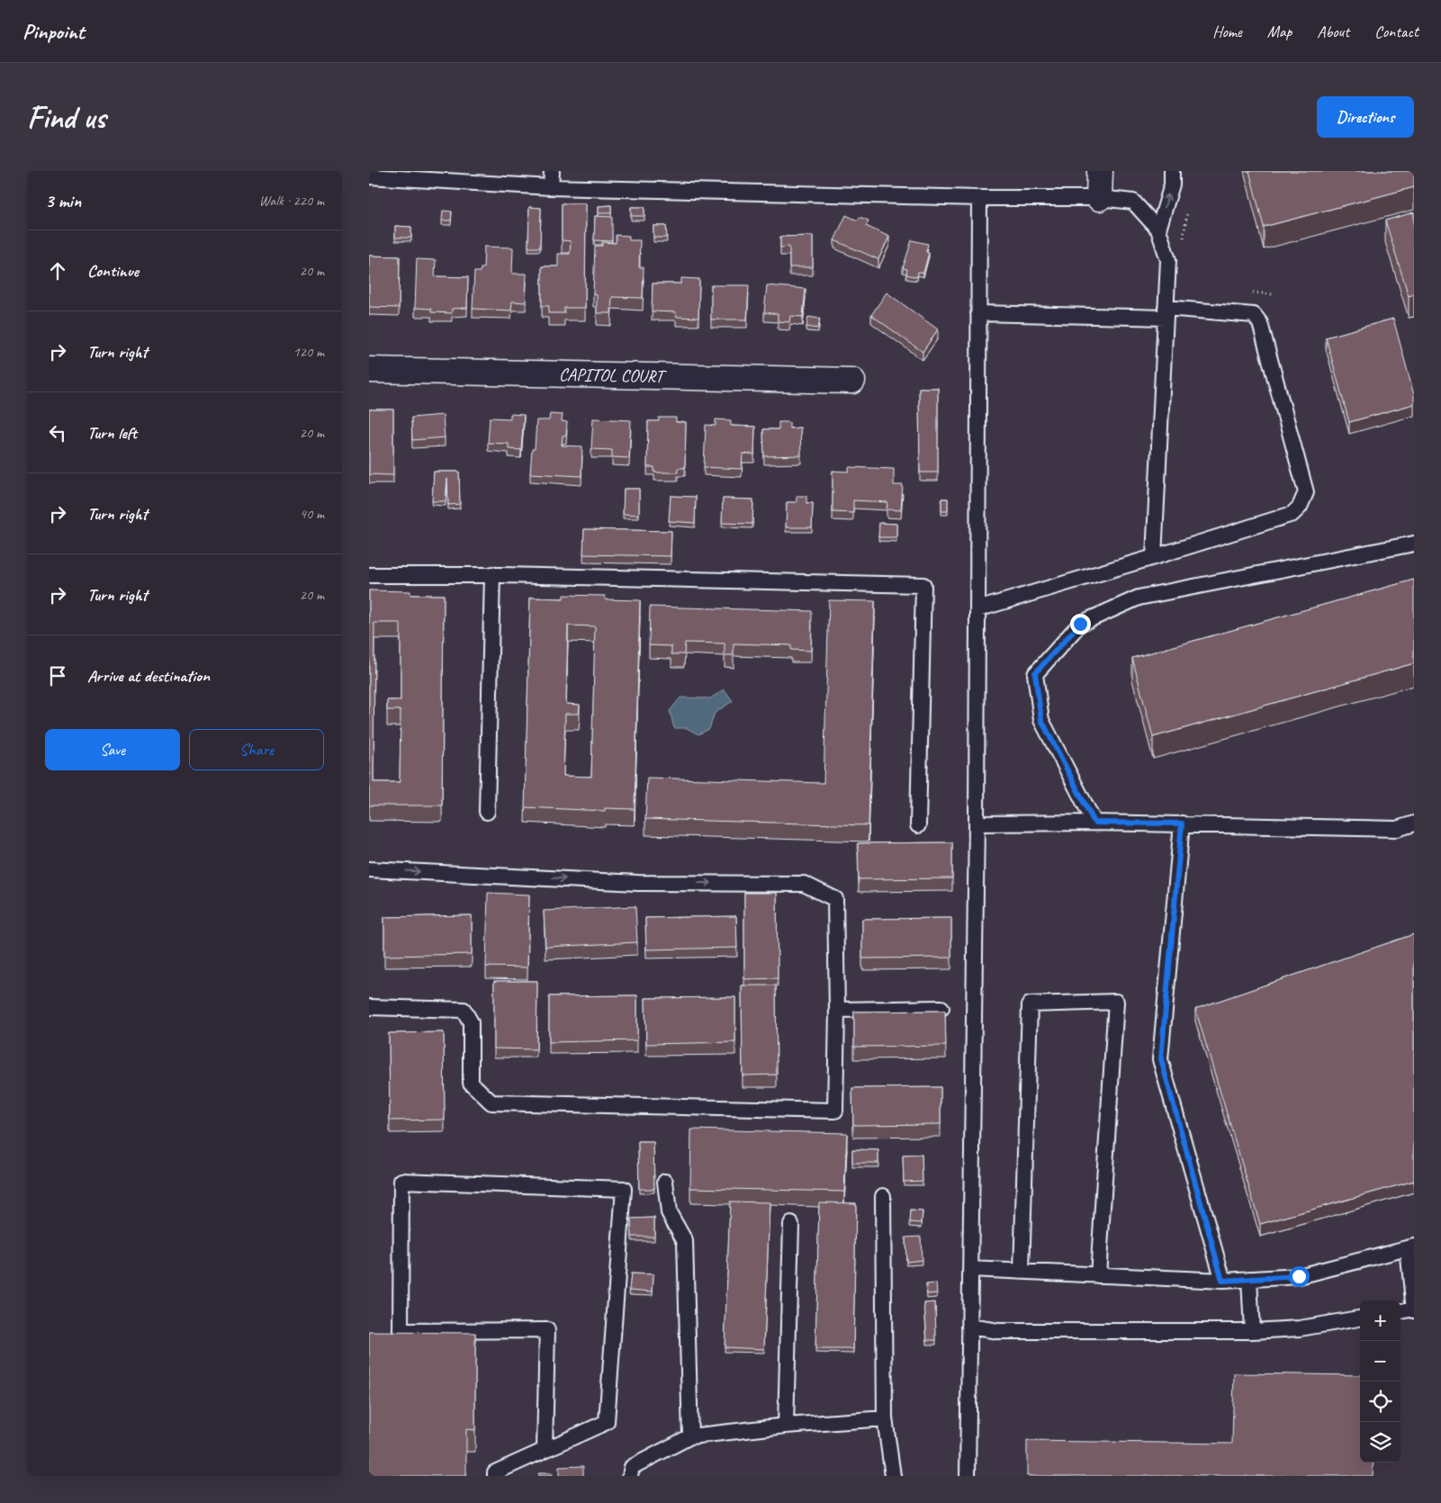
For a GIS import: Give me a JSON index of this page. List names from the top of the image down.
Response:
{
  "streets": {
    "street": ["CAPITOL COURT"]
  },
  "page": {
    "header": "Pinpoint",
    "nav": [
      "Home",
      "Map",
      "About",
      "Contact"
    ],
    "buttons": [
      "Directions",
      ["Save", "Share"]
    ],
    "title": "Find us",
    "heading": ["3 min", "Walk · 220 m"],
    "list": [
      ["Continue", "20 m"],
      ["Turn right", "120 m"],
      ["Turn left", "20 m"],
      ["Turn right", "40 m"],
      ["Turn right", "20 m"],
      "Arrive at destination"
    ],
    "map_buttons": ["+", "−"]
  }
}
